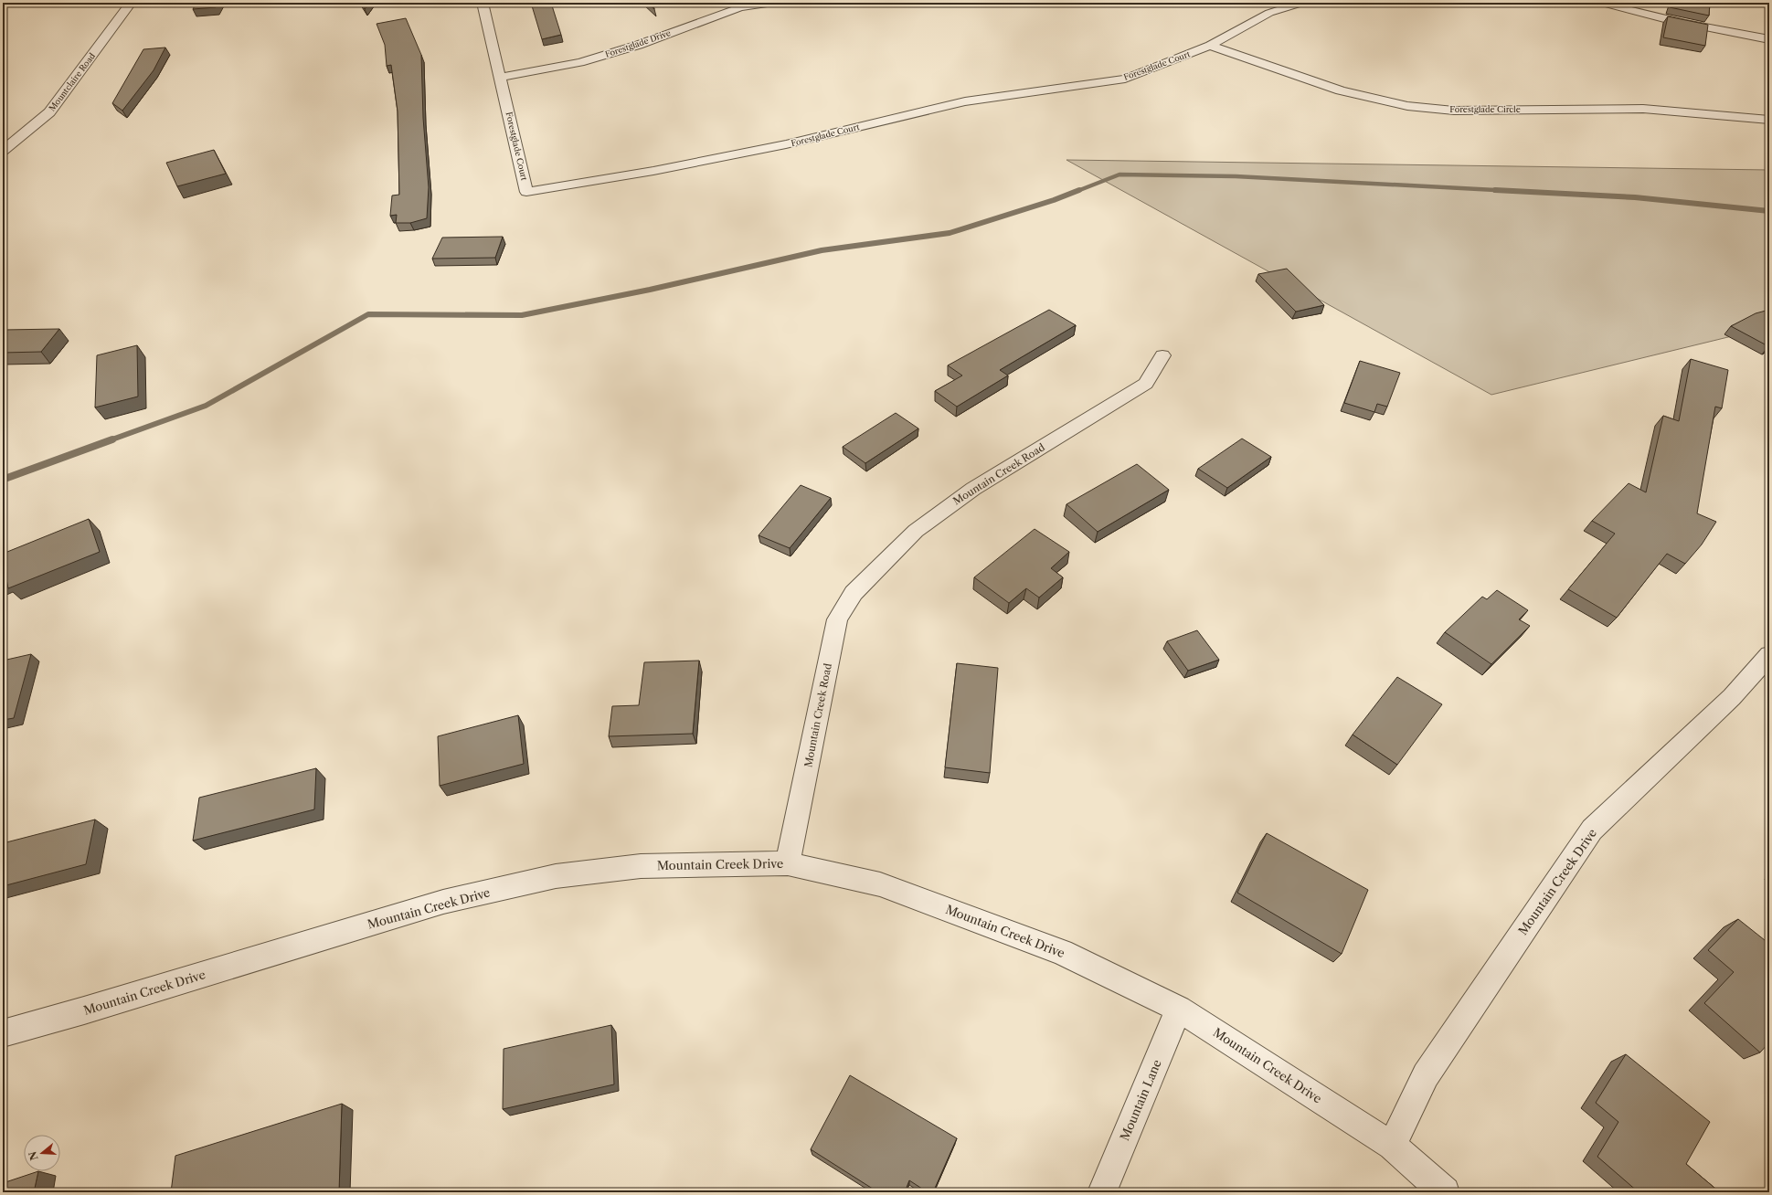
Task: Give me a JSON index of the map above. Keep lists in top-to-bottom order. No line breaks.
{"streets":{"street":["Forestglade Drive","Forestglade Court","Mountclaire Road","Forestglade Circle","Mountain Creek Road","Mountain Creek Drive","Mountain Lane"]},"crossings":[["Forestglade Drive","Forestglade Court"],["Forestglade Court","Forestglade Circle"],["Mountain Creek Road","Mountain Creek Drive"],["Mountain Creek Drive","Mountain Lane"]],"north":"left"}
